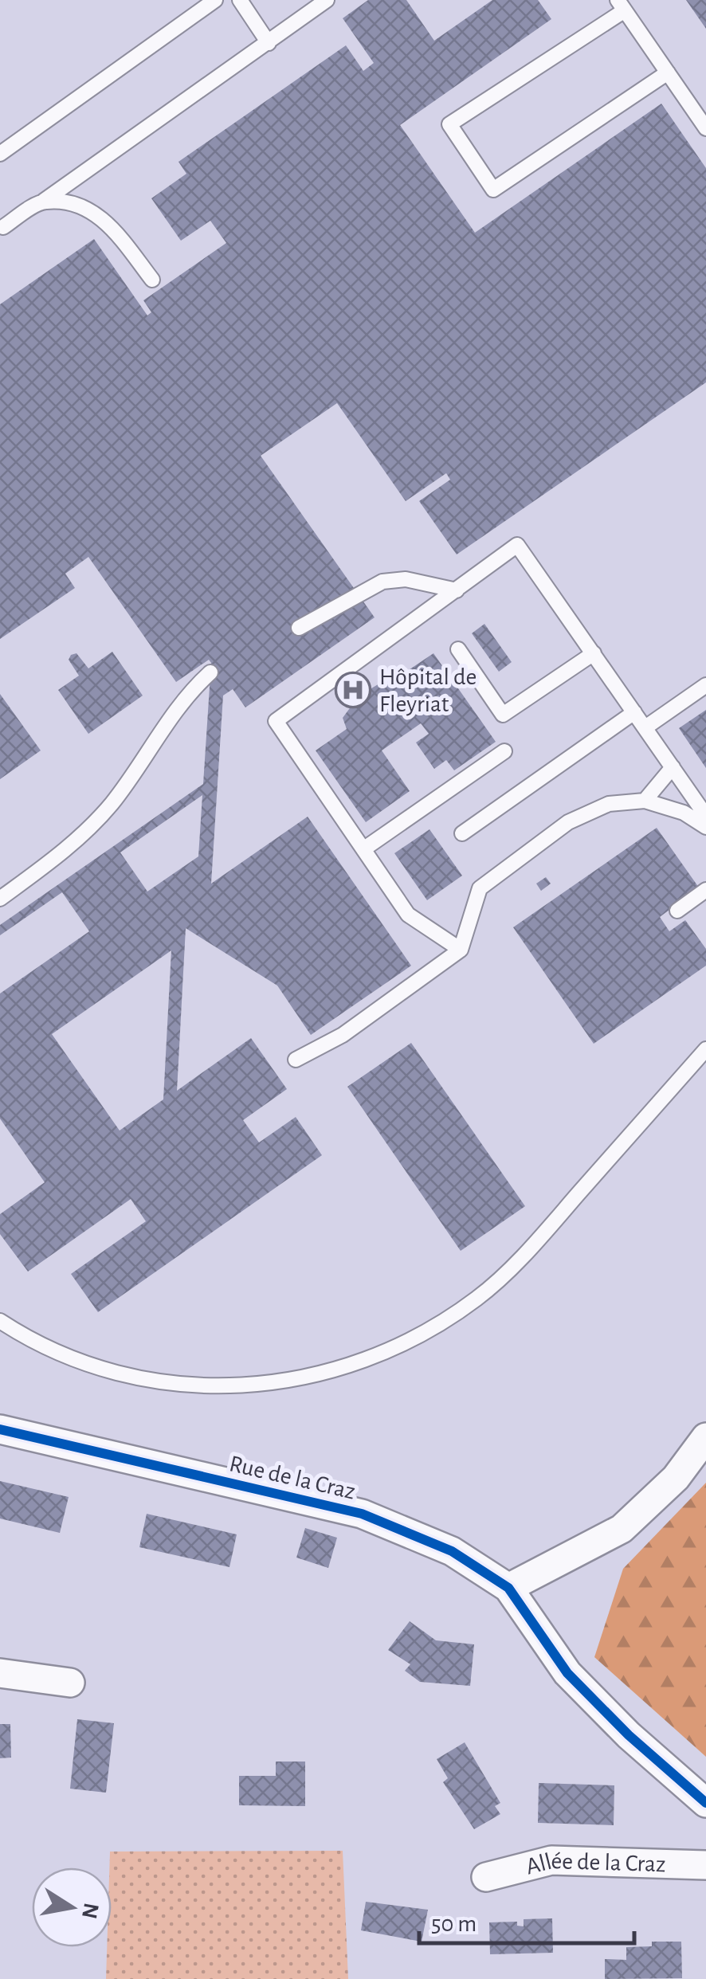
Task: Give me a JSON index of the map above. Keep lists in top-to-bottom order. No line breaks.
{"streets":{"street":["Rue de la Craz","Allée de la Craz"]},"places":{"hospital":["Hôpital de Fleyriat"]},"scale_bar":"50 m","north":"right"}
